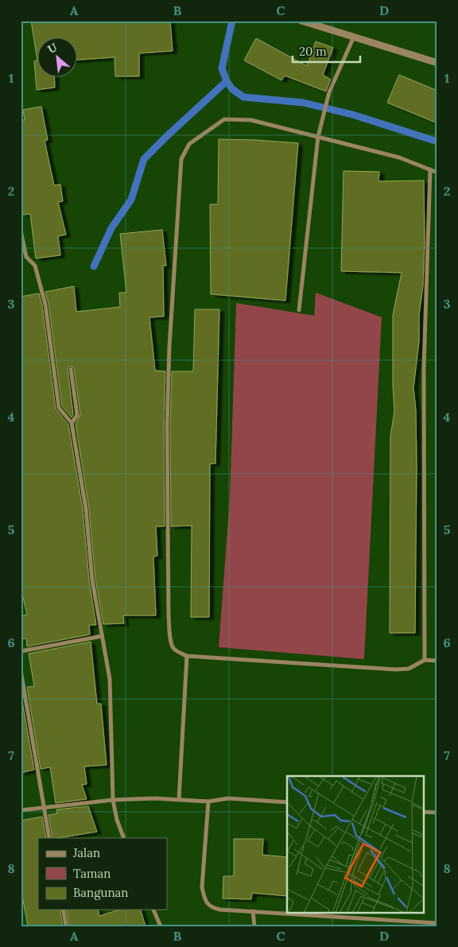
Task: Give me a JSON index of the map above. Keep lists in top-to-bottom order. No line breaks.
{"legend":["Jalan","Taman","Bangunan"],"scale_bar":"20 m","north":"top left","grid":{"columns":["A","B","C","D"],"rows":["1","2","3","4","5","6","7","8"]}}
